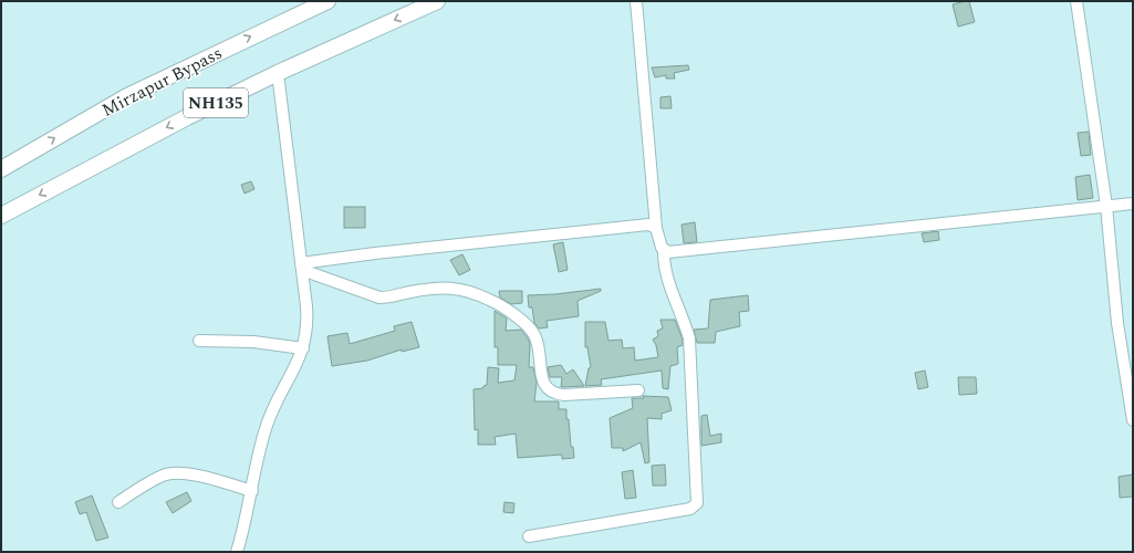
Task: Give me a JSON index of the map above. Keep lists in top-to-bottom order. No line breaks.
{"streets":{"highway":["Mirzapur Bypass","NH135"]}}
